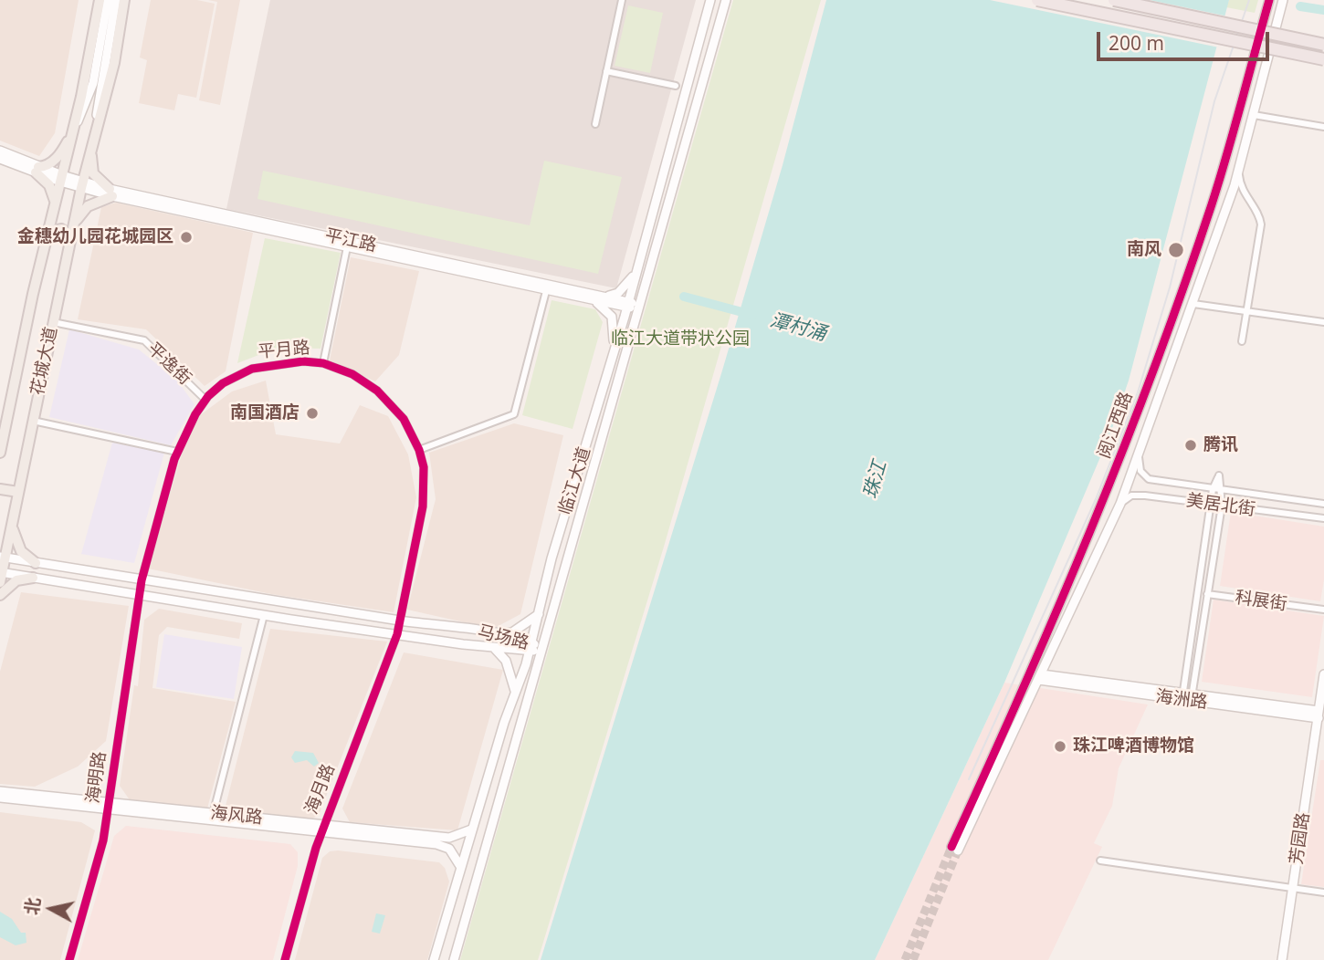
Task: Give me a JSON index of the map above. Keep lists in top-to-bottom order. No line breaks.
{"streets":{"main road":["平江路","花城大道","阅江西路","临江大道","马场路","海洲路","海风路","芳园路"],"street":["平月路","平逸街","美居北街","科展街","海明路","海月路"]},"crossings":[["平江路","平月路"],["平江路","花城大道"],["平江路","临江大道"],["平月路","平逸街"],["平月路","马场路"],["平月路","海明路"],["平月路","海月路"],["花城大道","平逸街"],["花城大道","马场路"],["阅江西路","美居北街"],["阅江西路","海洲路"],["临江大道","马场路"],["临江大道","海风路"],["马场路","海明路"],["马场路","海月路"],["海洲路","芳园路"],["海明路","海风路"],["海月路","海风路"]],"water":["潭村涌","珠江"],"parks":["临江大道带状公园"],"places":["金穗幼儿园花城园区","南风","南国酒店","腾讯","珠江啤酒博物馆"],"scale_bar":"200 m","north":"left"}
